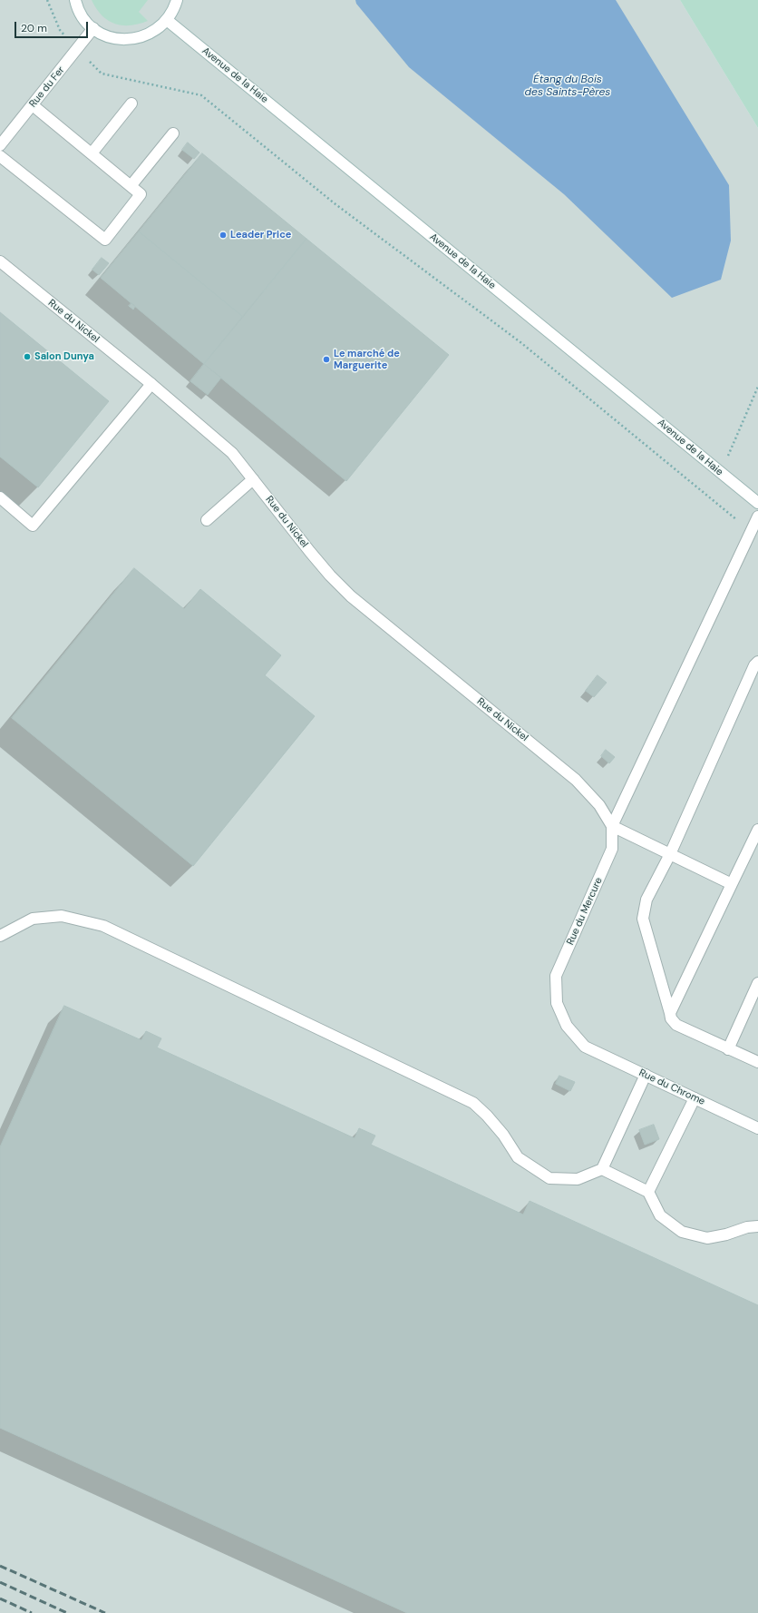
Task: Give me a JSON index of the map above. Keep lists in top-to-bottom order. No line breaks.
{"streets":{"street":["Avenue de la Haie","Rue du Fer","Rue du Nickel","Rue du Mercure","Rue du Chrome"]},"crossings":[["Rue du Nickel","Rue du Mercure"],["Rue du Mercure","Rue du Chrome"]],"water":["Étang du Bois des Saints-Pères"],"places":["Leader Price","Salon Dunya","Le marché de Marguerite"],"scale_bar":"20 m"}
